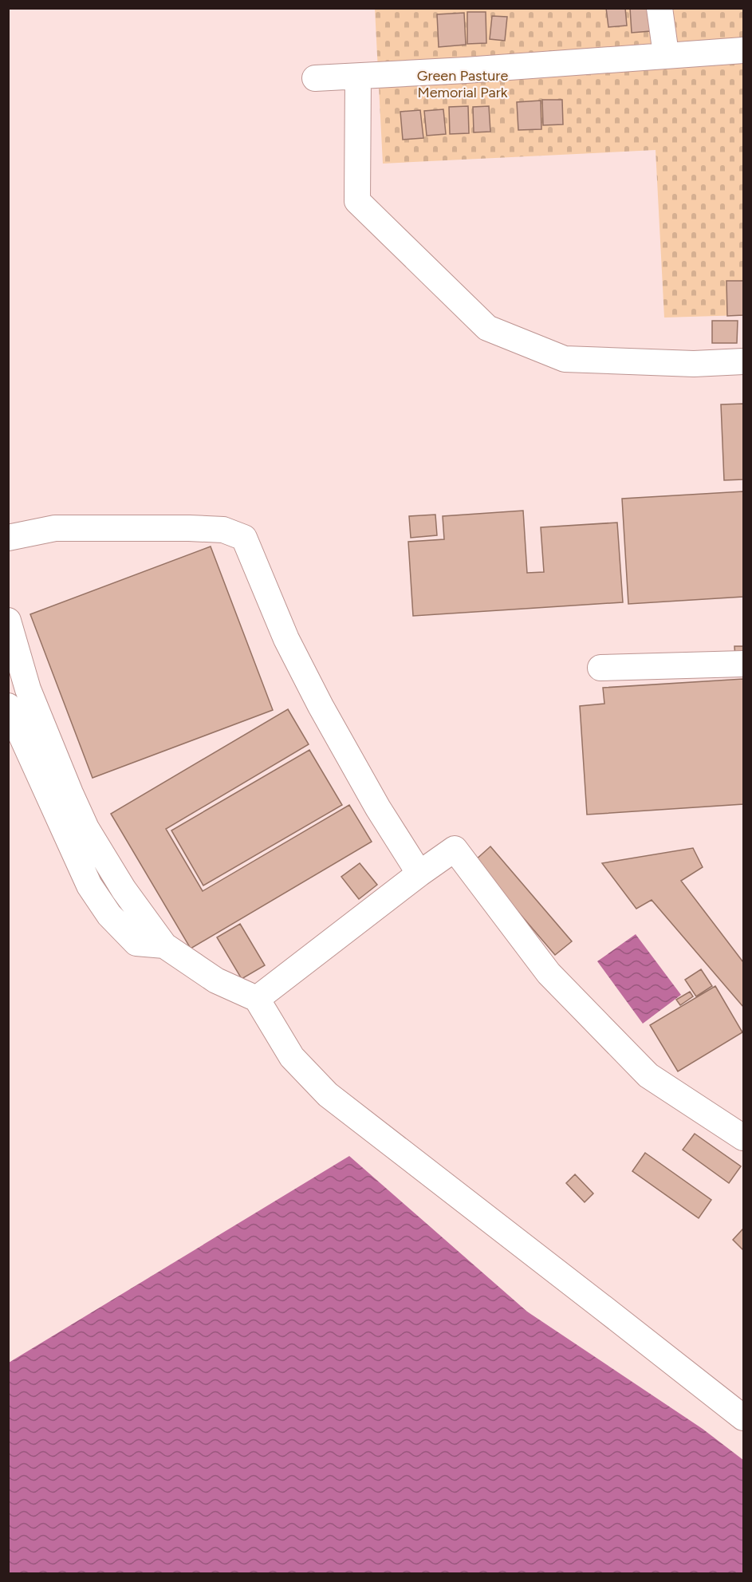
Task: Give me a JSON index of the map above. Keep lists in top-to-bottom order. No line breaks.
{"parks":["Green Pasture Memorial Park"]}
